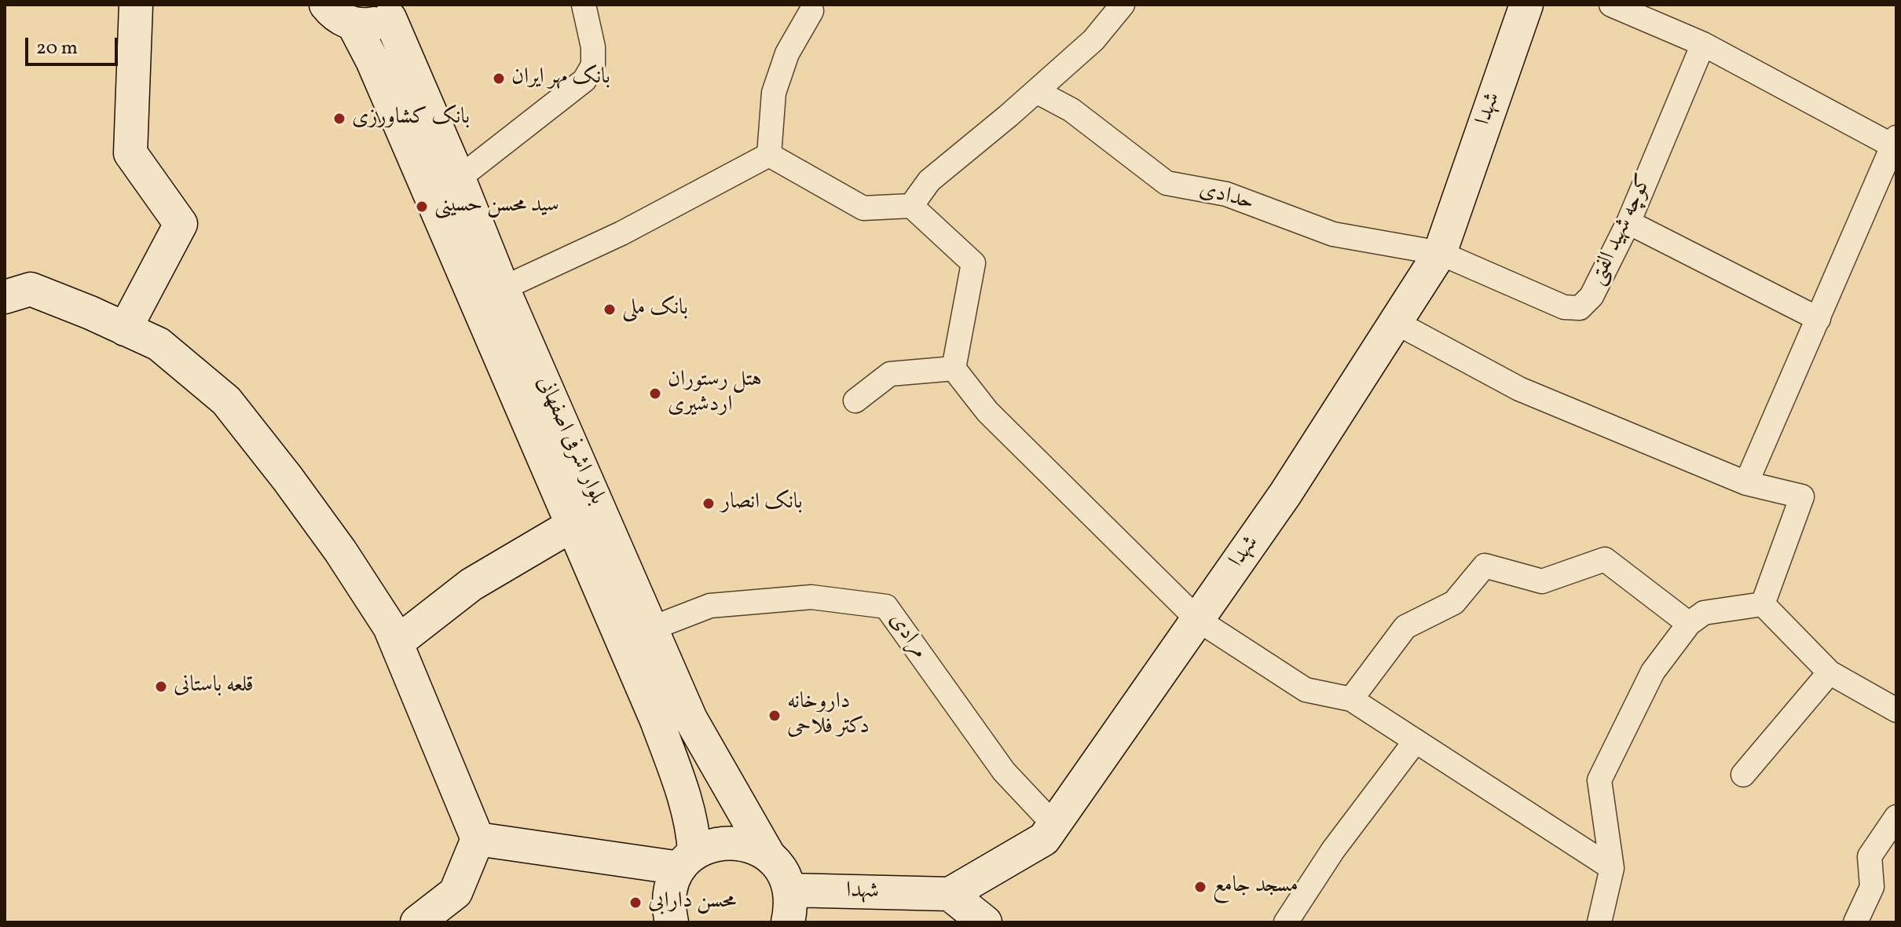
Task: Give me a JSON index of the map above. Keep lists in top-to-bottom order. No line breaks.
{"streets":{"street":["شهدا","حدادی","کوچه شهید الفتی","بلوار اشرفی اصفهانی","مرادی"]},"crossings":[["شهدا","حدادی"],["شهدا","کوچه شهید الفتی"],["شهدا","بلوار اشرفی اصفهانی"],["شهدا","مرادی"],["حدادی","کوچه شهید الفتی"],["بلوار اشرفی اصفهانی","مرادی"]],"places":["بانک مهر ایران","بانک کشاورزی","سید محسن حسینی","بانک ملی","هتل رستوران اردشیری","بانک انصار","قلعه باستانی","داروخانه دکتر فلاحی","مسجد جامع","محسن دارابی"],"scale_bar":"20 m"}
